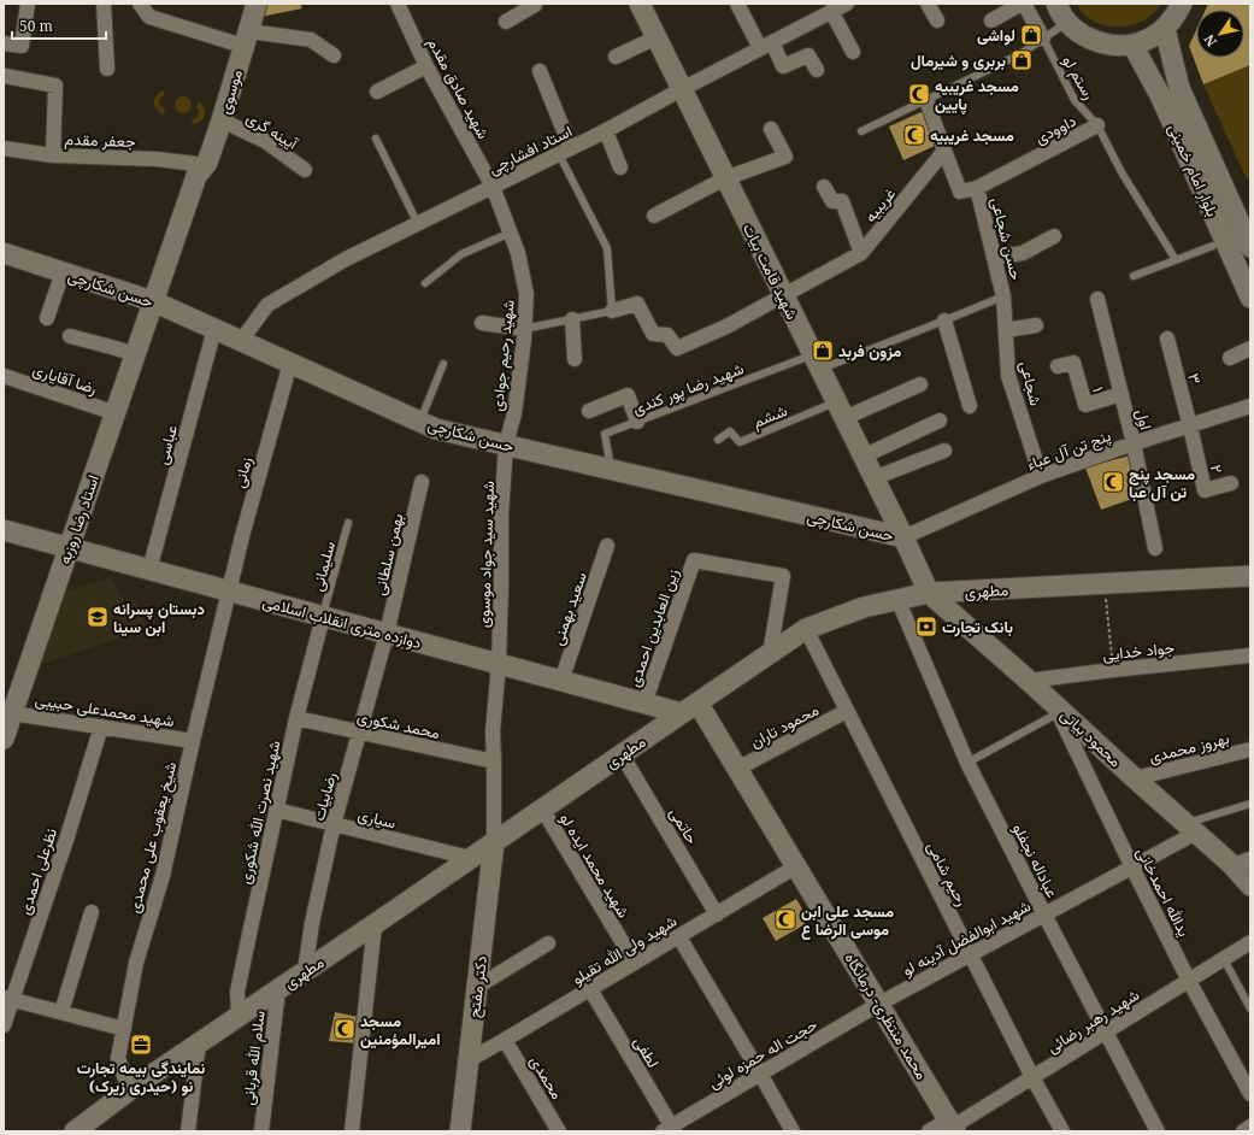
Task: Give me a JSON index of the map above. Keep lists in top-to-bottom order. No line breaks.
{"streets":{"main road":["موسوی","بلوار امام خمینی","شهید قامت بیات","حسن شکارچی","استاد رضا روزبه","مطهری","دوازده متری انقلاب اسلامی","محمود بیاتی","دکتر مفتح","محمد منتظری- درمانگاه"],"street":["شهید صادق مقدم","داوودی","آیینه گری","جعفر مقدم","استاد افشارچی","غریبیه","حسن شجاعی","شهید رحیم جوادی","رضا آقایاری","۳","شجاعی","۱","اول","عباسی","پنج تن آل عباء","۲","زمانی","بهمن سلطانی","شهید سید جواد موسوی","سعید بهمنی","زین العابدین احمدی","جواد خدایی","شهید محمدعلی حبیبی","محمد شکوری","محمود تاران","بهروز محمدی","رضابیات","شهید نصرت الله شکوری","سیاری","حاتمی","شیخ یعقوب علی محمدی","عباداله نجفلو","شهید محمد ایده لو","نظرعلی احمدی","رحیم شامی","یدالله احمدخانی","شهید ابوالفضل آدینه لو","شهید ولی الله تقیلو","شهید رهبر رضائی","لطفی","حجت اله حمزه لوئی","سلام الله قربانی","محمدی"],"lane":["رستم لو","شهید رضا پور کندی","ششم","سلیمانی"]},"crossings":[["رستم لو","داوودی"],["شهید صادق مقدم","استاد افشارچی"],["شهید صادق مقدم","شهید رحیم جوادی"],["موسوی","آیینه گری"],["موسوی","جعفر مقدم"],["موسوی","حسن شکارچی"],["موسوی","استاد رضا روزبه"],["داوودی","حسن شجاعی"],["استاد افشارچی","شهید قامت بیات"],["استاد افشارچی","حسن شکارچی"],["استاد افشارچی","شهید رحیم جوادی"],["غریبیه","شهید قامت بیات"],["حسن شجاعی","شجاعی"],["حسن شجاعی","شهید رضا پور کندی"],["شهید قامت بیات","حسن شکارچی"],["شهید قامت بیات","شهید رضا پور کندی"],["شهید قامت بیات","ششم"],["شهید قامت بیات","پنج تن آل عباء"],["شهید قامت بیات","مطهری"],["شهید قامت بیات","محمود بیاتی"],["حسن شکارچی","شهید رحیم جوادی"],["حسن شکارچی","شهید رضا پور کندی"],["حسن شکارچی","عباسی"],["حسن شکارچی","پنج تن آل عباء"],["حسن شکارچی","زمانی"],["حسن شکارچی","استاد رضا روزبه"],["حسن شکارچی","شهید سید جواد موسوی"],["شهید رحیم جوادی","شهید سید جواد موسوی"],["رضا آقایاری","استاد رضا روزبه"],["۳","پنج تن آل عباء"],["۳","۲"],["شجاعی","شهید رضا پور کندی"],["شجاعی","پنج تن آل عباء"],["۱","اول"],["اول","پنج تن آل عباء"],["عباسی","دوازده متری انقلاب اسلامی"],["پنج تن آل عباء","۲"],["زمانی","دوازده متری انقلاب اسلامی"],["زمانی","شیخ یعقوب علی محمدی"],["استاد رضا روزبه","دوازده متری انقلاب اسلامی"],["استاد رضا روزبه","شهید محمدعلی حبیبی"],["بهمن سلطانی","دوازده متری انقلاب اسلامی"],["بهمن سلطانی","رضابیات"],["شهید سید جواد موسوی","مطهری"],["شهید سید جواد موسوی","دوازده متری انقلاب اسلامی"],["شهید سید جواد موسوی","محمد شکوری"],["شهید سید جواد موسوی","دکتر مفتح"],["سلیمانی","دوازده متری انقلاب اسلامی"],["سلیمانی","شهید نصرت الله شکوری"],["مطهری","دوازده متری انقلاب اسلامی"],["مطهری","زین العابدین احمدی"],["مطهری","محمود بیاتی"],["مطهری","رضابیات"],["مطهری","شهید نصرت الله شکوری"],["مطهری","سیاری"],["مطهری","حاتمی"],["مطهری","شیخ یعقوب علی محمدی"],["مطهری","عباداله نجفلو"],["مطهری","شهید محمد ایده لو"],["مطهری","رحیم شامی"],["مطهری","دکتر مفتح"],["مطهری","محمد منتظری- درمانگاه"],["مطهری","سلام الله قربانی"],["سعید بهمنی","دوازده متری انقلاب اسلامی"],["دوازده متری انقلاب اسلامی","زین العابدین احمدی"],["دوازده متری انقلاب اسلامی","رضابیات"],["دوازده متری انقلاب اسلامی","شهید نصرت الله شکوری"],["دوازده متری انقلاب اسلامی","شیخ یعقوب علی محمدی"],["دوازده متری انقلاب اسلامی","محمد منتظری- درمانگاه"],["جواد خدایی","محمود بیاتی"],["شهید محمدعلی حبیبی","شیخ یعقوب علی محمدی"],["شهید محمدعلی حبیبی","نظرعلی احمدی"],["محمد شکوری","رضابیات"],["محمد شکوری","شهید نصرت الله شکوری"],["محمود تاران","رحیم شامی"],["محمود تاران","محمد منتظری- درمانگاه"],["محمود بیاتی","بهروز محمدی"],["محمود بیاتی","یدالله احمدخانی"],["محمود بیاتی","شهید ابوالفضل آدینه لو"],["رضابیات","سیاری"],["شهید نصرت الله شکوری","سیاری"],["حاتمی","شهید ولی الله تقیلو"],["عباداله نجفلو","شهید ابوالفضل آدینه لو"],["عباداله نجفلو","شهید رهبر رضائی"],["شهید محمد ایده لو","شهید ولی الله تقیلو"],["رحیم شامی","شهید ابوالفضل آدینه لو"],["رحیم شامی","شهید رهبر رضائی"],["یدالله احمدخانی","شهید ابوالفضل آدینه لو"],["یدالله احمدخانی","شهید رهبر رضائی"],["شهید ابوالفضل آدینه لو","محمد منتظری- درمانگاه"],["شهید ابوالفضل آدینه لو","حجت اله حمزه لوئی"],["شهید ولی الله تقیلو","دکتر مفتح"],["شهید ولی الله تقیلو","محمد منتظری- درمانگاه"],["شهید ولی الله تقیلو","لطفی"],["شهید ولی الله تقیلو","محمدی"],["محمد منتظری- درمانگاه","شهید رهبر رضائی"],["محمد منتظری- درمانگاه","حجت اله حمزه لوئی"],["لطفی","حجت اله حمزه لوئی"]],"places":{"shop":["لواشی","بربری و شیرمال","مزون فربد"],"mosque":["مسجد غریبیه پایین","مسجد غریبیه","مسجد پنج تن آل عبا","مسجد علی ابن موسی الرضا ع","مسجد امیرالمؤمنین"],"school or university":["دبستان پسرانه ابن سینا"],"bank":["بانک تجارت"],"office":["نمایندگی بیمه تجارت نو (حیدری زیرک)"]},"scale_bar":"50 m","north":"bottom left"}
